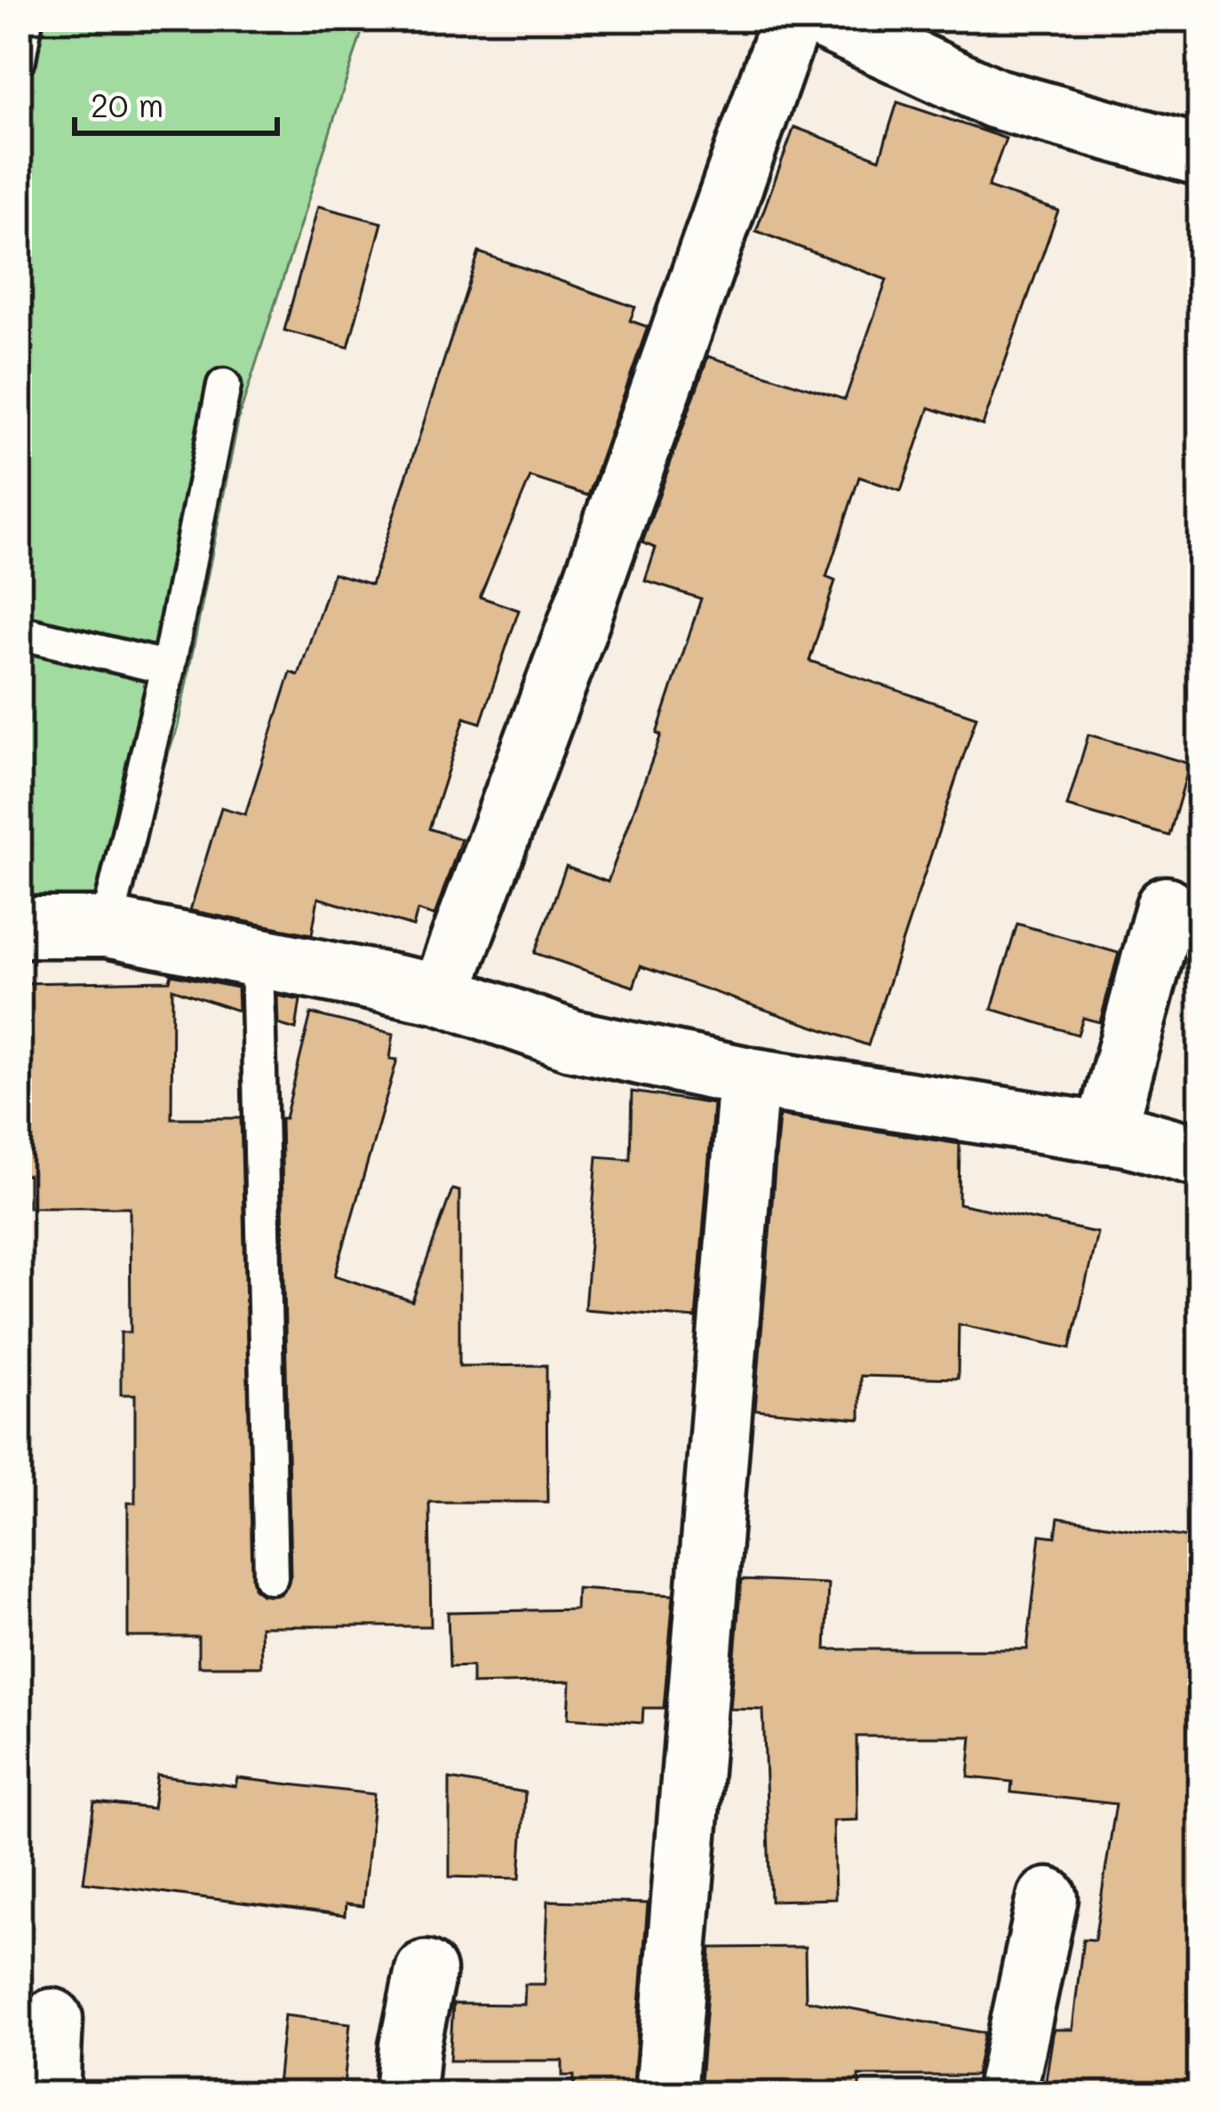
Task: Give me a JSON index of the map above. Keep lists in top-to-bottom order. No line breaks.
{"scale_bar":"20 m"}
